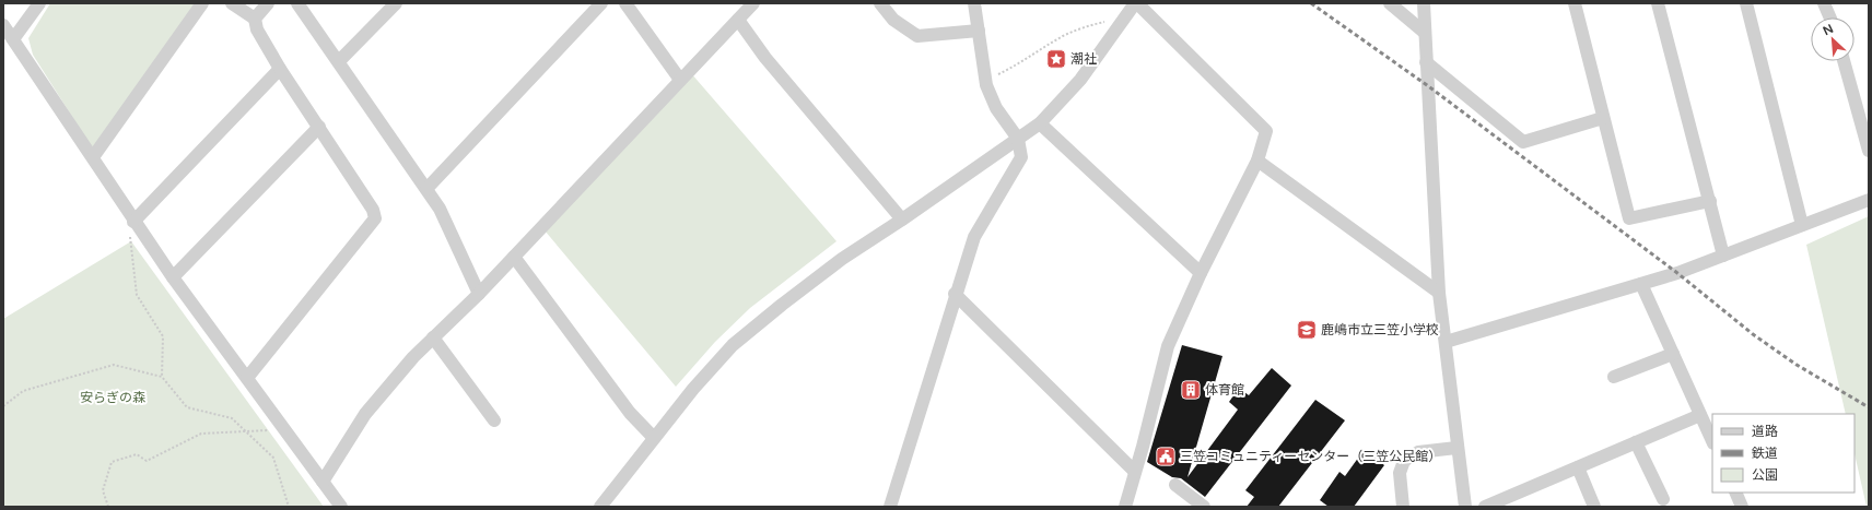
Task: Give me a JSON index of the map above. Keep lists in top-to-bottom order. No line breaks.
{"parks":["安らぎの森"],"places":{"place":["潮社"],"school or university":["鹿嶋市立三笠小学校"],"building":["体育館"],"public building":["三笠コミュニティーセンター（三笠公民館）"]},"legend":["道路","鉄道","公園"],"north":"top left"}
